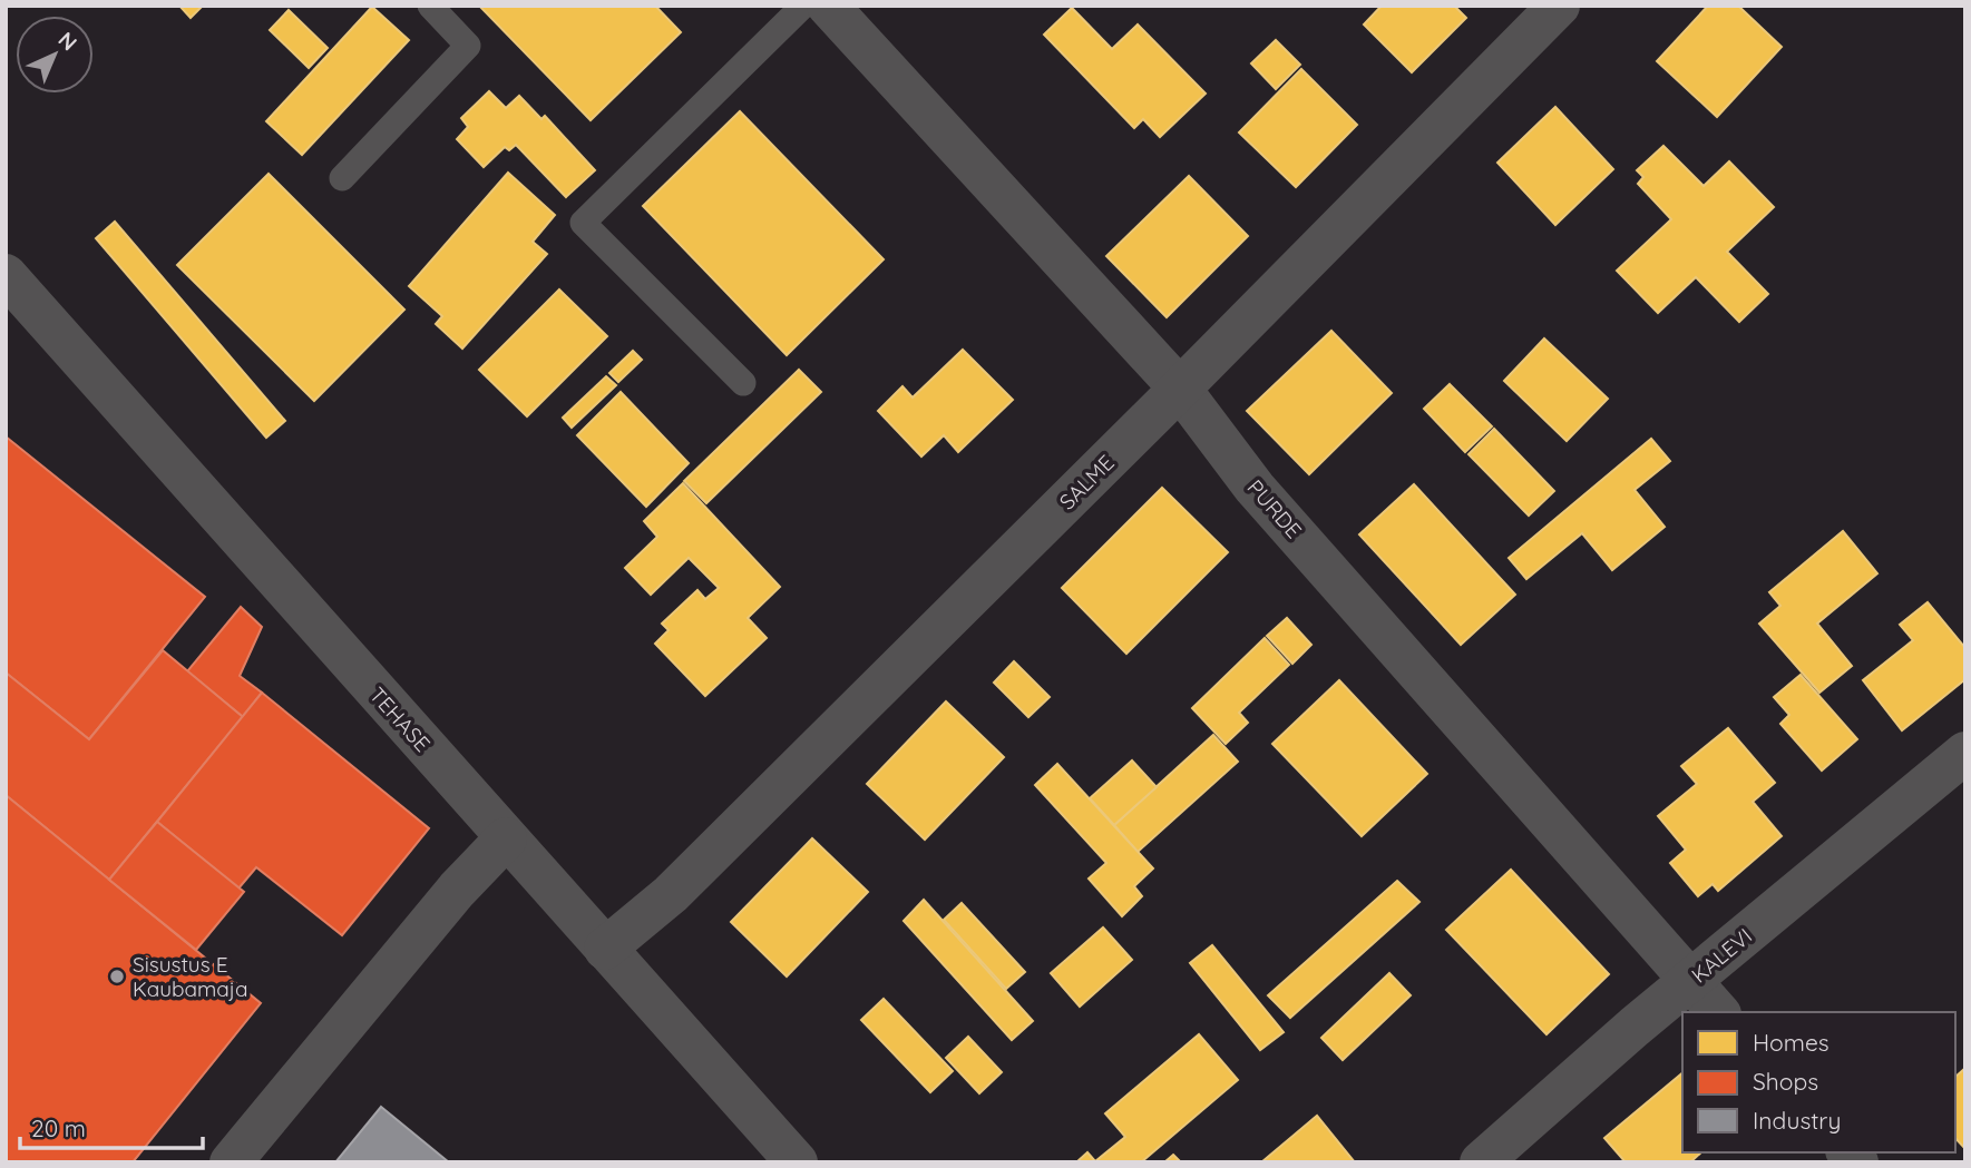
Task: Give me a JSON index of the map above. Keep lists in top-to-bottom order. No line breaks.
{"streets":{"street":["SALME","PURDE","TEHASE","KALEVI"]},"crossings":[["SALME","PURDE"],["SALME","TEHASE"],["PURDE","KALEVI"]],"places":["Sisustus E Kaubamaja"],"legend":["Homes","Shops","Industry"],"scale_bar":"20 m","north":"top right"}
